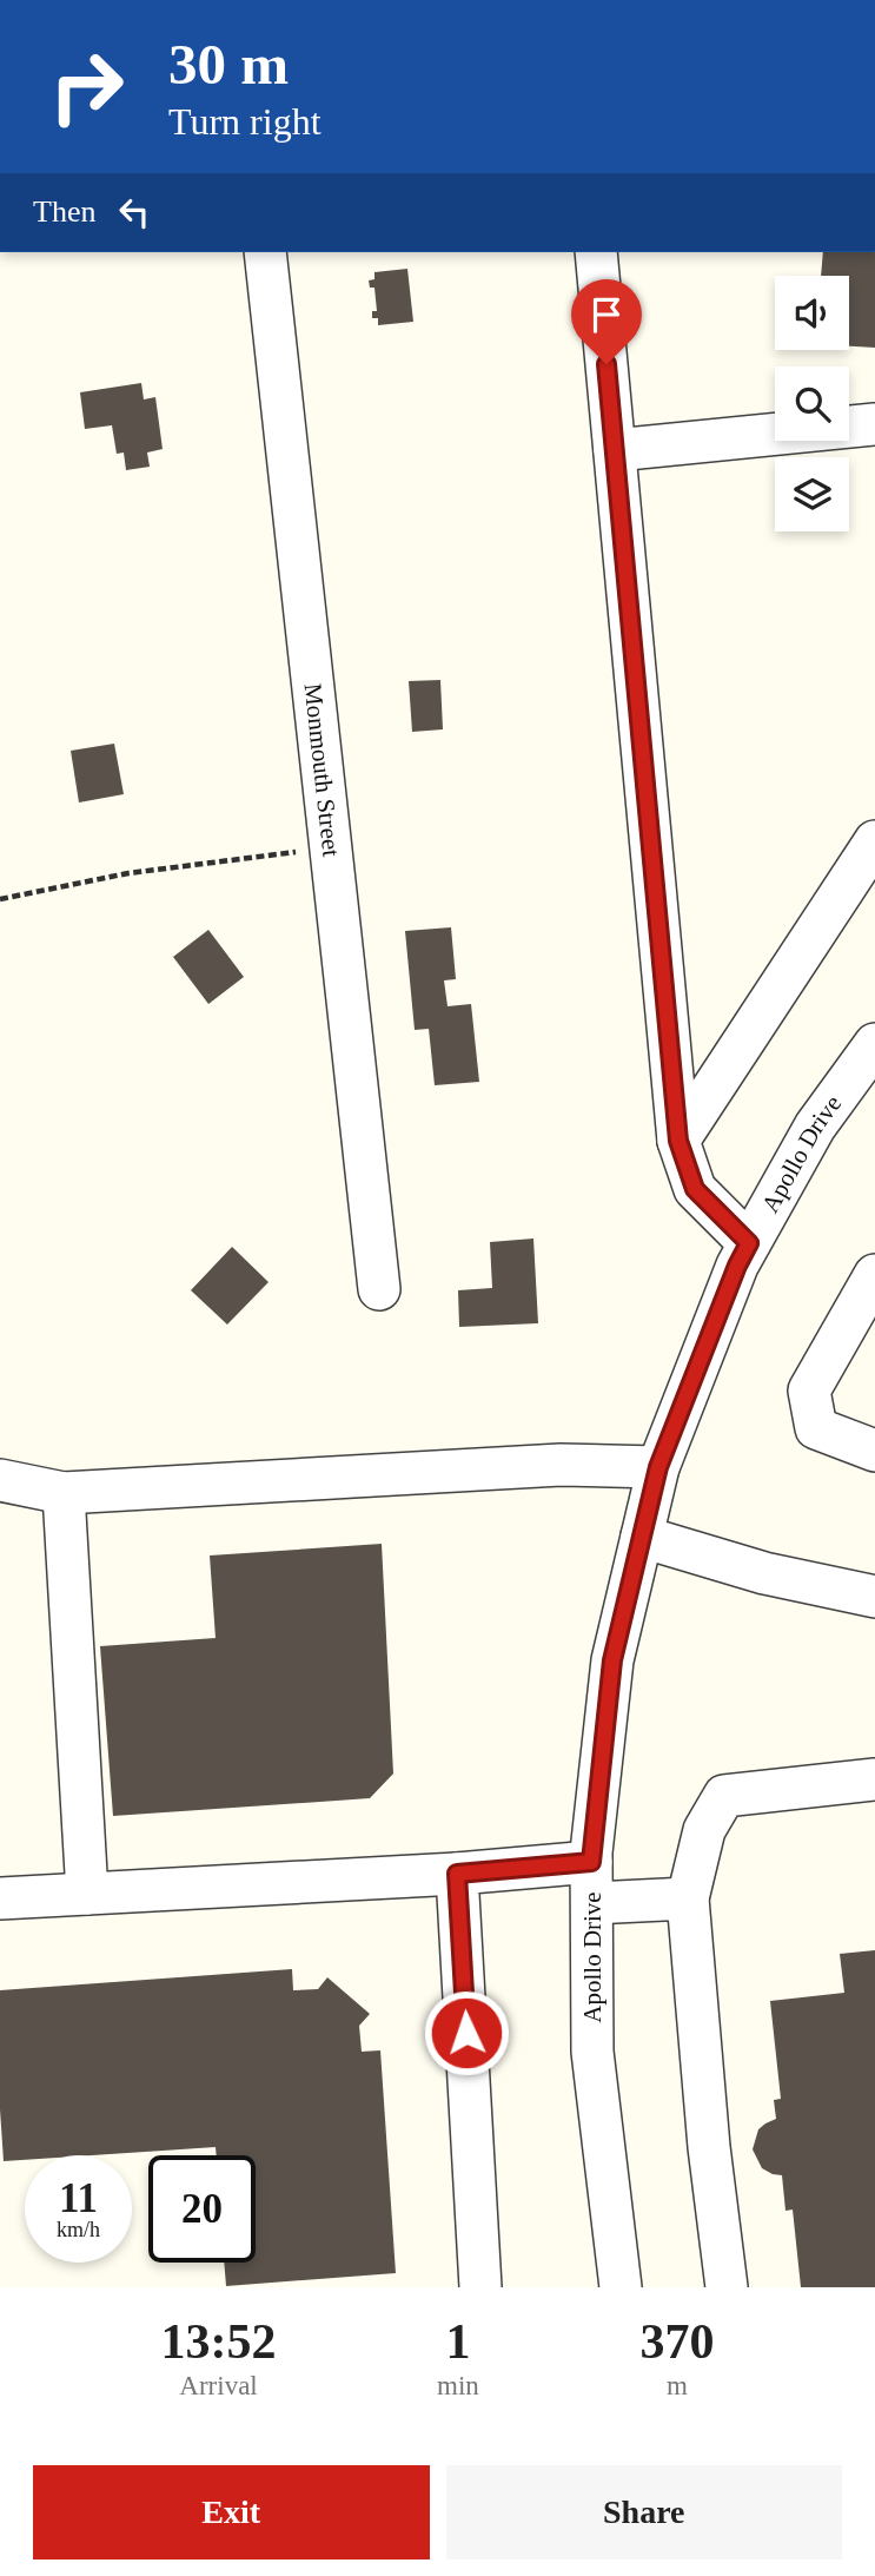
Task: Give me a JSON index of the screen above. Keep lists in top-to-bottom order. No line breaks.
{"streets":{"street":["Monmouth Street","Apollo Drive"]},"page":{"turn":["30 m","Turn right"],"then":"Then","speed":"11 km/h","limit":"20","eta":["13:52","Arrival","1","min","370","m"],"buttons":["Exit","Share"]}}
